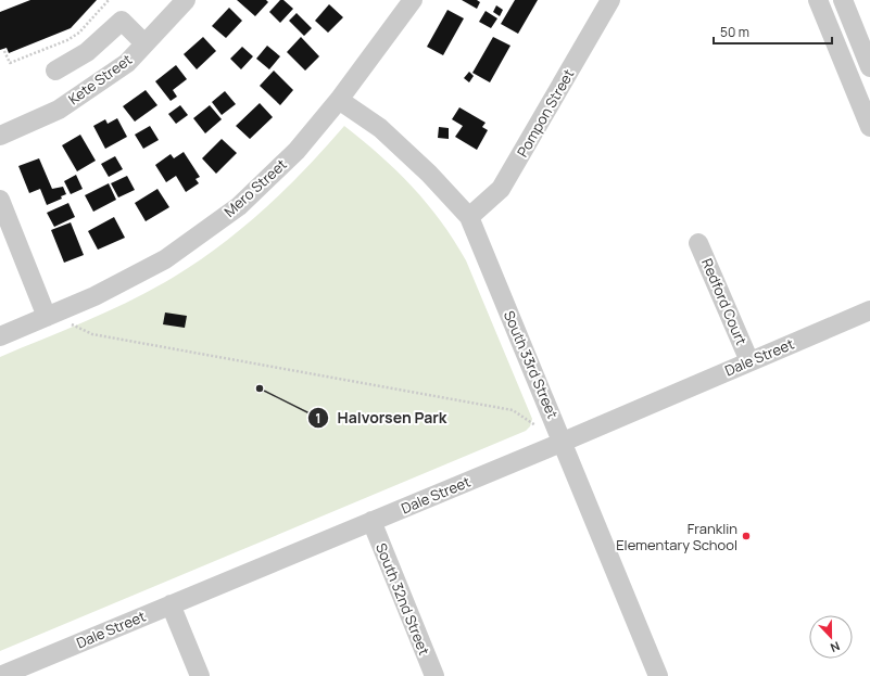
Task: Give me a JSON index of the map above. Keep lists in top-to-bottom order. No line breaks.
{"streets":{"street":["Kete Street","Pompon Street","Mero Street","Redford Court","Dale Street","South 33rd Street","South 32nd Street"]},"crossings":[["Pompon Street","South 33rd Street"],["Mero Street","South 33rd Street"],["Redford Court","Dale Street"],["Dale Street","South 33rd Street"],["Dale Street","South 32nd Street"]],"places":["Halvorsen Park","Franklin Elementary School"],"scale_bar":"50 m","north":"bottom"}
